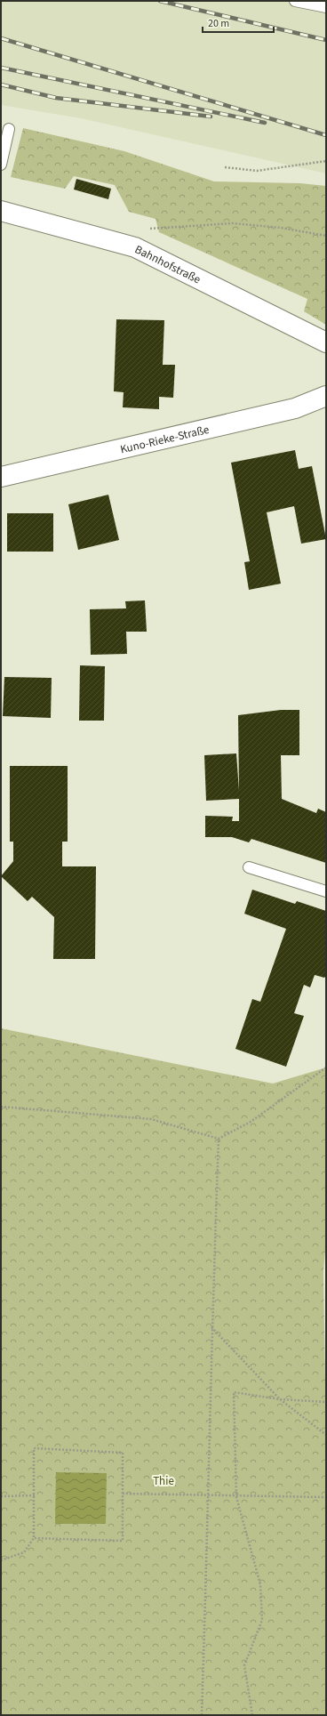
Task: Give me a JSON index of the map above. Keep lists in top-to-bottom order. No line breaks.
{"streets":{"street":["Bahnhofstraße","Kuno-Rieke-Straße"]},"parks":["Thie"],"scale_bar":"20 m"}
